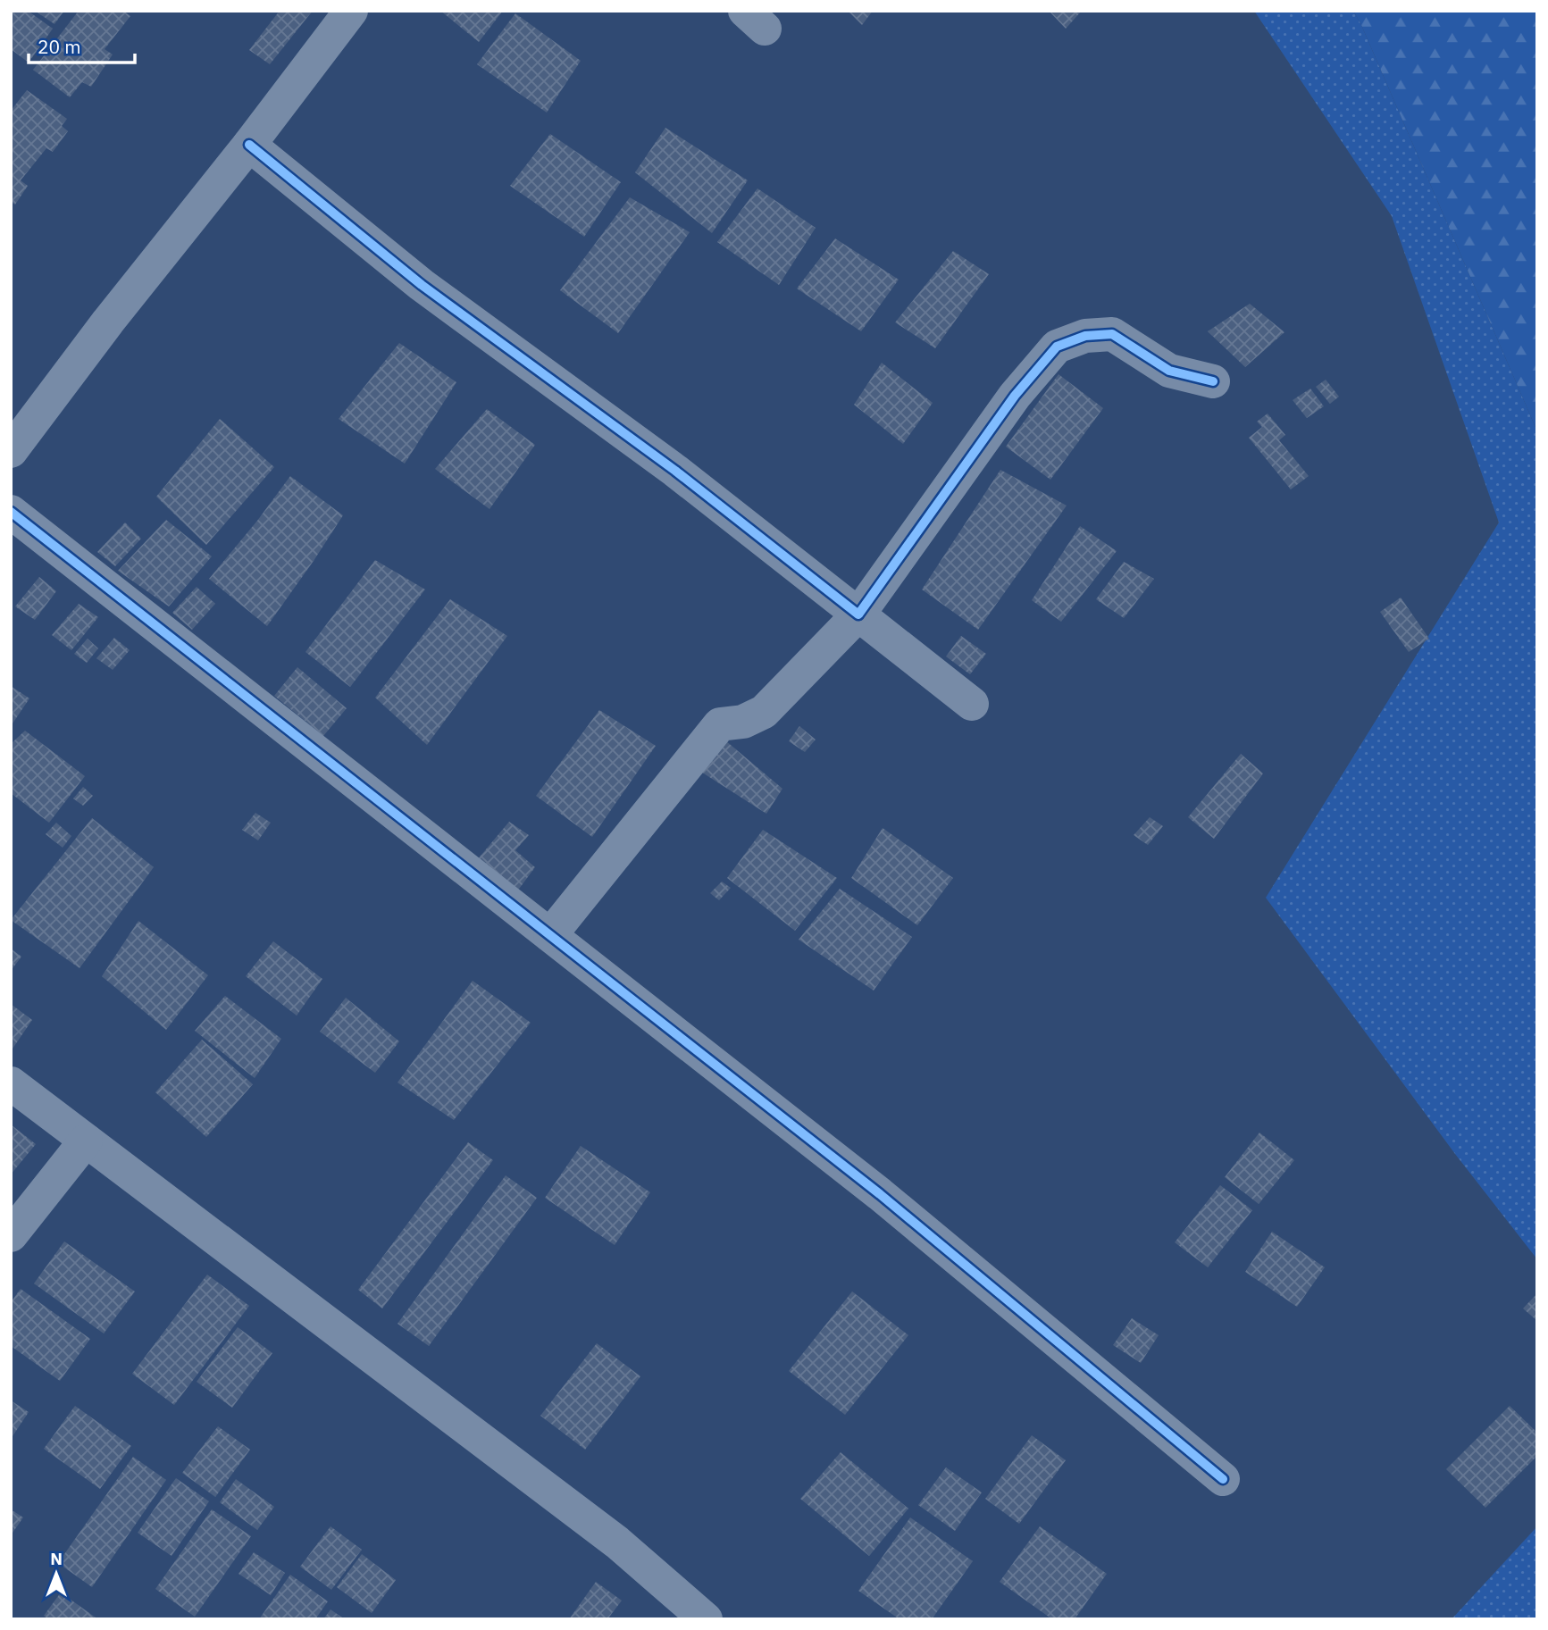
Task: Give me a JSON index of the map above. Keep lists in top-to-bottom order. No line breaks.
{"scale_bar":"20 m","north":"top"}
